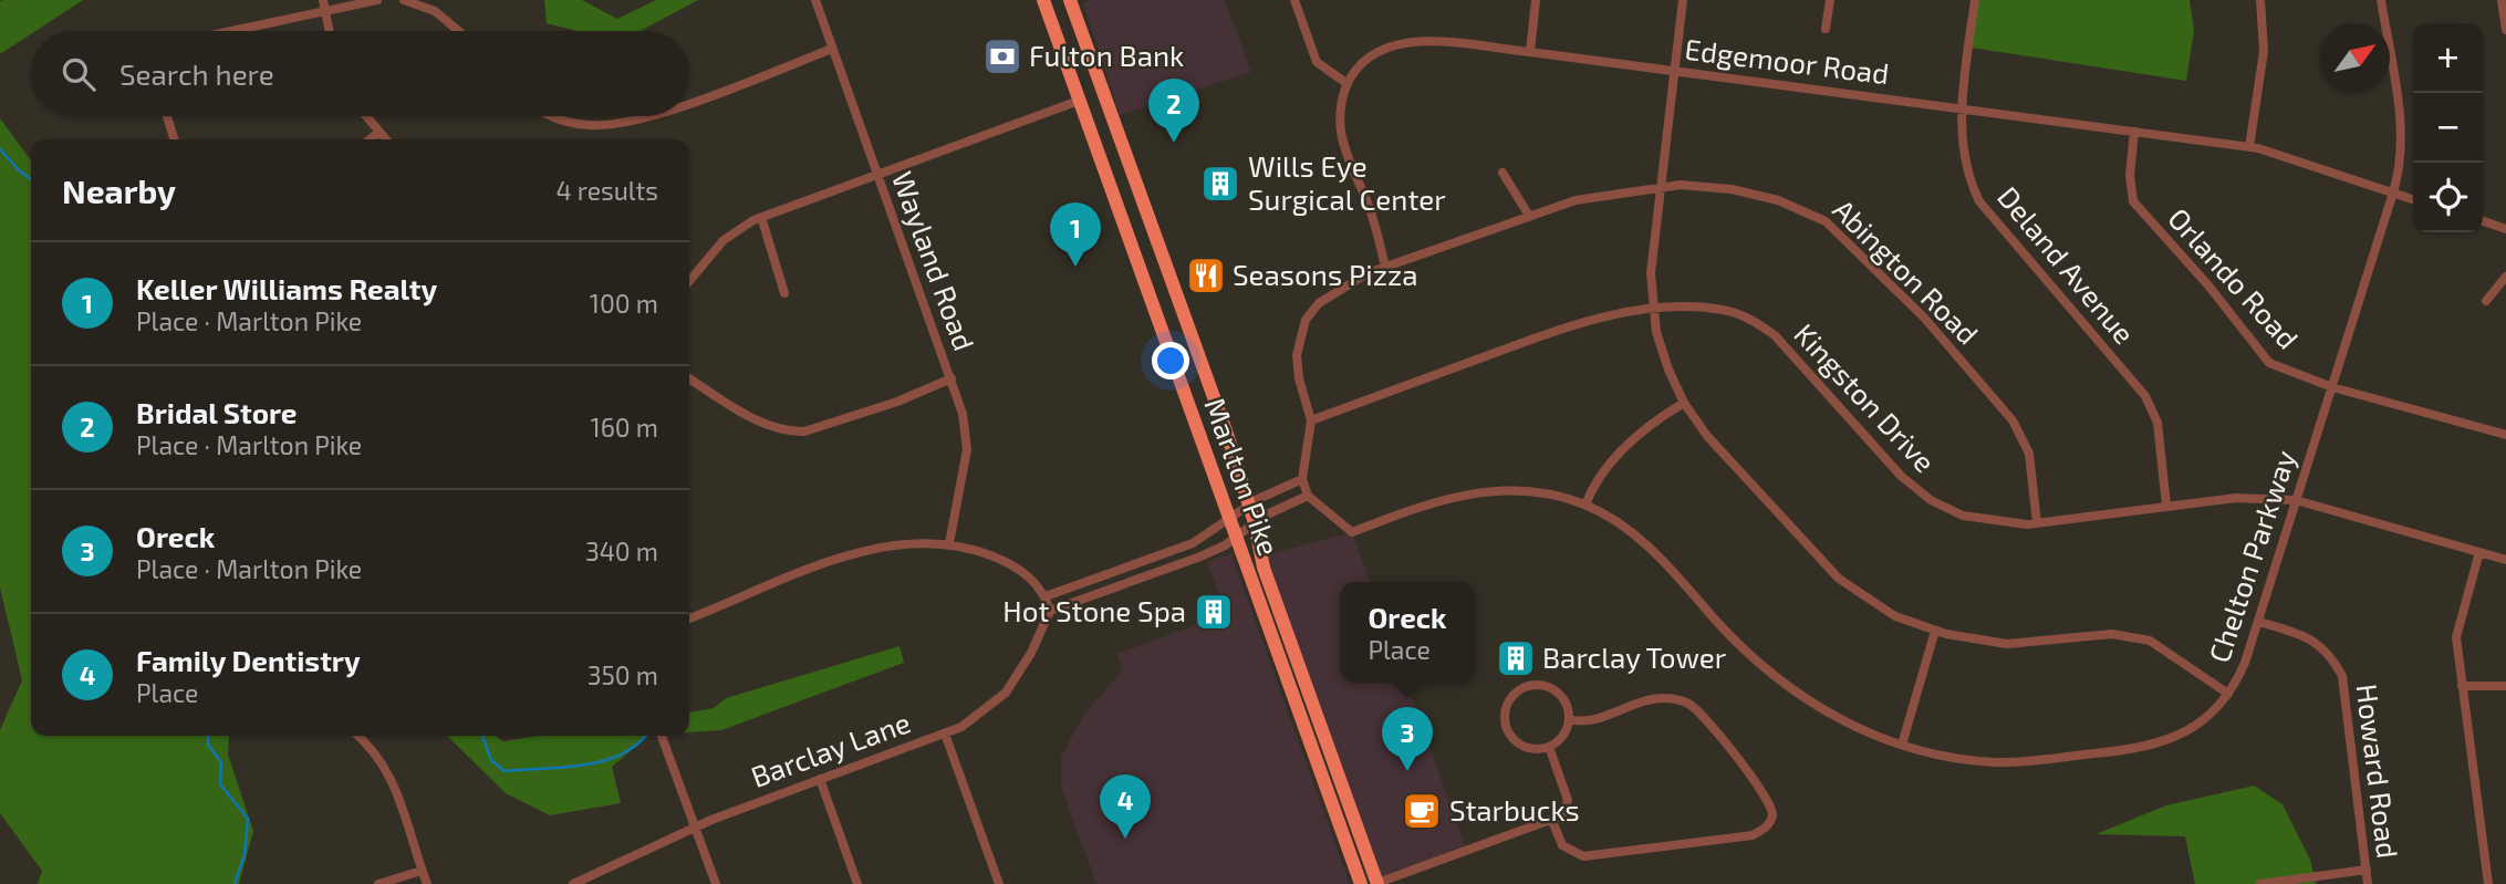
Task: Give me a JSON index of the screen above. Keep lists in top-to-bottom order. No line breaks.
{"streets":{"highway":["Marlton Pike"],"street":["Edgemoor Road","Wayland Road","Deland Avenue","Abington Road","Orlando Road","Kingston Drive","Chelton Parkway","Barclay Lane","Howard Road"]},"crossings":[["Edgemoor Road","Deland Avenue"],["Edgemoor Road","Orlando Road"],["Edgemoor Road","Chelton Parkway"],["Deland Avenue","Kingston Drive"],["Abington Road","Kingston Drive"],["Orlando Road","Chelton Parkway"],["Kingston Drive","Chelton Parkway"],["Chelton Parkway","Howard Road"]],"places":{"bank":["Fulton Bank"],"building":["Wills Eye Surgical Center","Hot Stone Spa","Barclay Tower"],"restaurant":["Seasons Pizza"],"cafe":["Starbucks"]},"north":"top right","page":{"map_buttons":["+","−"],"search":"Search here","pins":["2","1","3","4"],"heading":["Nearby","4 results"],"list":[{"mark":"1","name":"Keller Williams Realty","note":"Place · Marlton Pike","value":"100 m"},{"mark":"2","name":"Bridal Store","note":"Place · Marlton Pike","value":"160 m"},{"mark":"3","name":"Oreck","note":"Place · Marlton Pike","value":"340 m"},{"mark":"4","name":"Family Dentistry","note":"Place","value":"350 m"}],"popup":["Oreck","Place"]}}
